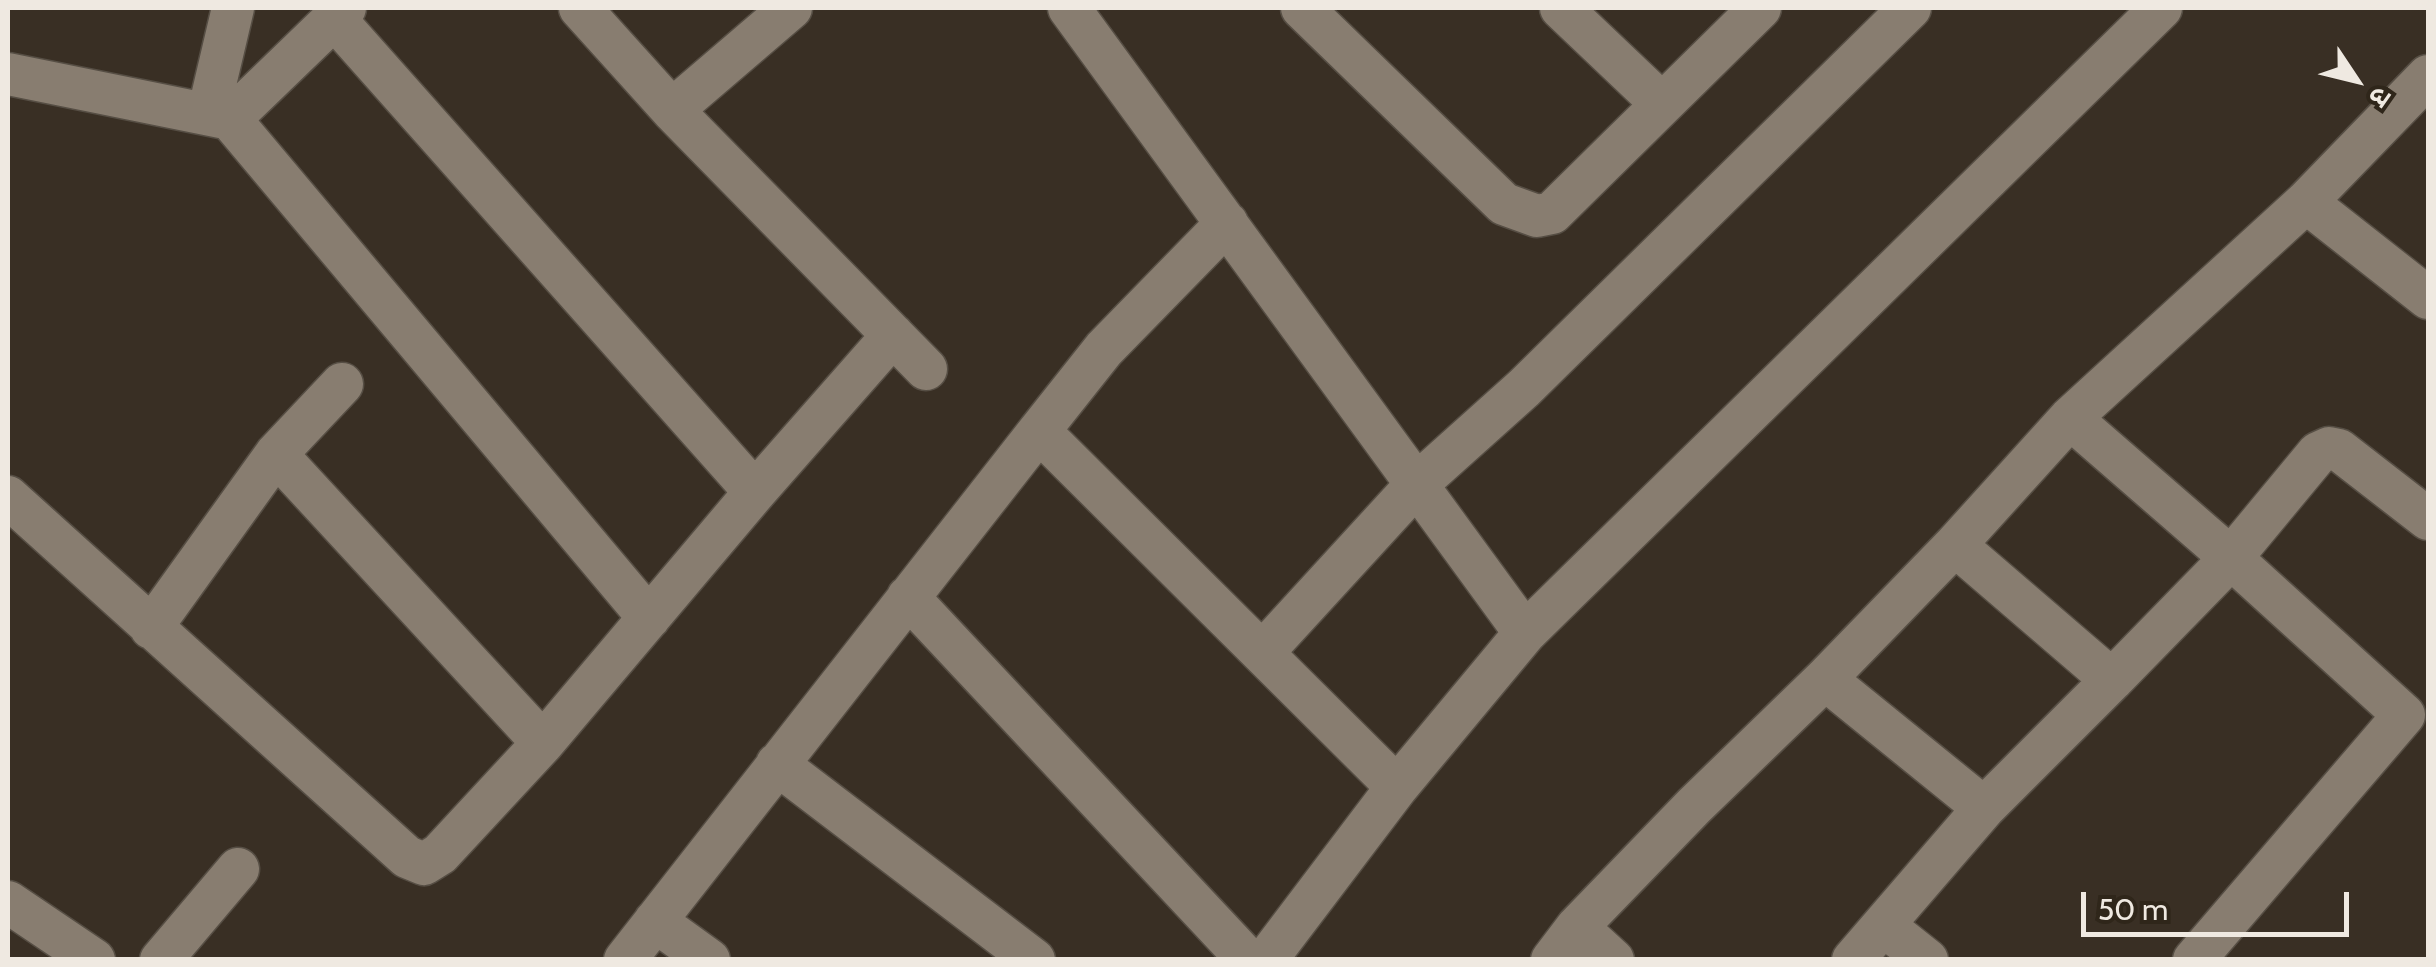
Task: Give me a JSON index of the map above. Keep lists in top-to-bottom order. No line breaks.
{"scale_bar":"50 m","north":"bottom right"}
